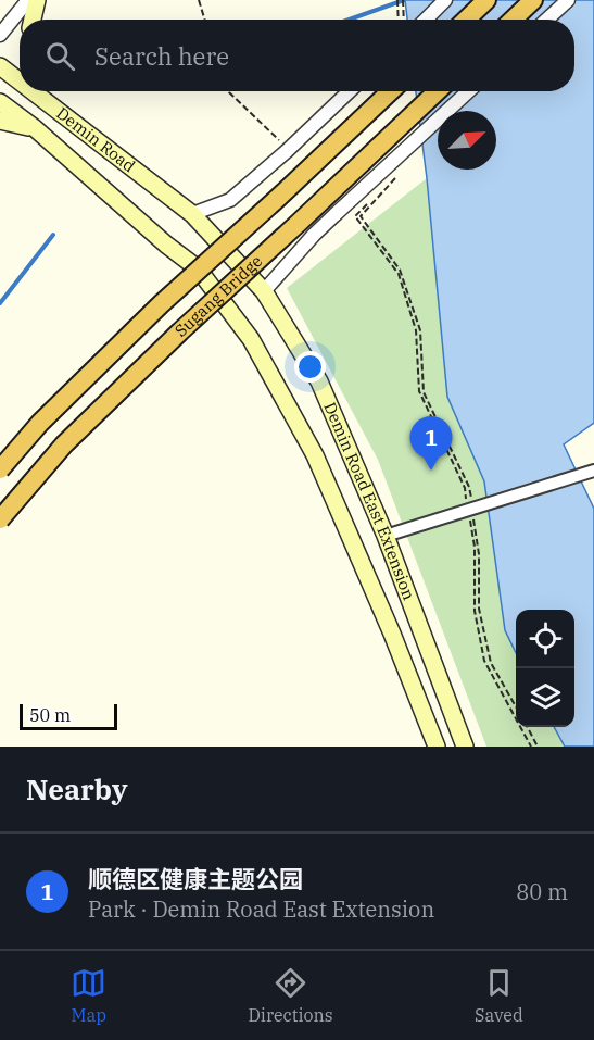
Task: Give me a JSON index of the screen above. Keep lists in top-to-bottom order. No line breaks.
{"streets":{"highway":["Sugang Bridge"],"main road":["Demin Road","Demin Road East Extension"]},"crossings":[["Demin Road","Demin Road East Extension"]],"scale_bar":"50 m","north":"top right","page":{"search":"Search here","pins":"1","scale":"50 m","heading":"Nearby","list":[{"mark":"1","name":"顺德区健康主题公园","note":"Park · Demin Road East Extension","value":"80 m"}],"nav":["Map","Directions","Saved"]}}
